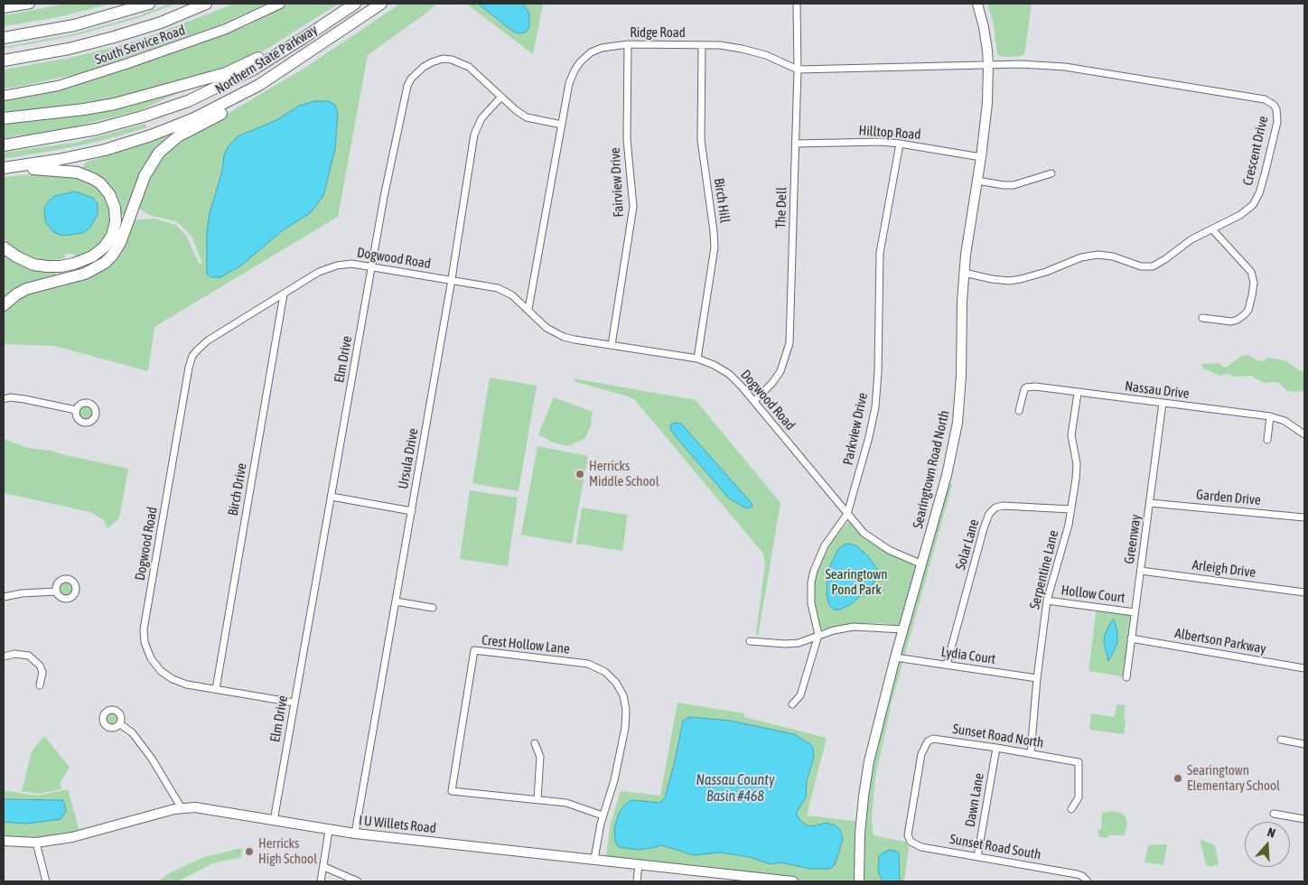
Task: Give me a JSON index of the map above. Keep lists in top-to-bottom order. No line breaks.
{"streets":{"highway":["Northern State Parkway"],"main road":["South Service Road","Searingtown Road North","I U Willets Road"],"street":["Ridge Road","Hilltop Road","Crescent Drive","Fairview Drive","Birch Hill","The Dell","Dogwood Road","Elm Drive","Nassau Drive","Parkview Drive","Ursula Drive","Birch Drive","Garden Drive","Greenway","Solar Lane","Arleigh Drive","Serpentine Lane","Hollow Court","Albertson Parkway","Crest Hollow Lane","Lydia Court","Sunset Road North","Dawn Lane","Sunset Road South"]},"crossings":[["Ridge Road","Crescent Drive"],["Ridge Road","Fairview Drive"],["Ridge Road","Birch Hill"],["Ridge Road","The Dell"],["Ridge Road","Dogwood Road"],["Ridge Road","Elm Drive"],["Ridge Road","Searingtown Road North"],["Hilltop Road","The Dell"],["Hilltop Road","Parkview Drive"],["Hilltop Road","Searingtown Road North"],["Crescent Drive","Searingtown Road North"],["Fairview Drive","Dogwood Road"],["Birch Hill","Dogwood Road"],["The Dell","Dogwood Road"],["Dogwood Road","Elm Drive"],["Dogwood Road","Parkview Drive"],["Dogwood Road","Ursula Drive"],["Dogwood Road","Searingtown Road North"],["Dogwood Road","Birch Drive"],["Elm Drive","Ursula Drive"],["Elm Drive","I U Willets Road"],["Nassau Drive","Greenway"],["Nassau Drive","Serpentine Lane"],["Ursula Drive","I U Willets Road"],["Searingtown Road North","Lydia Court"],["Garden Drive","Greenway"],["Greenway","Arleigh Drive"],["Greenway","Hollow Court"],["Greenway","Albertson Parkway"],["Solar Lane","Serpentine Lane"],["Solar Lane","Lydia Court"],["Serpentine Lane","Hollow Court"],["Serpentine Lane","Lydia Court"],["Serpentine Lane","Sunset Road North"],["Crest Hollow Lane","I U Willets Road"],["Sunset Road North","Dawn Lane"],["Sunset Road North","Sunset Road South"],["Dawn Lane","Sunset Road South"]],"water":["Nassau County Basin #468"],"parks":["Searingtown Pond Park"],"places":["Herricks Middle School","Searingtown Elementary School","Herricks High School"],"north":"top"}
